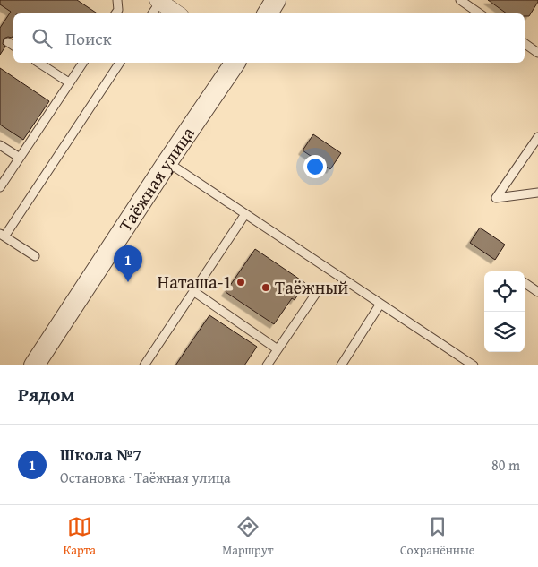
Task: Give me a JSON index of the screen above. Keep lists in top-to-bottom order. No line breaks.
{"streets":{"street":["Таёжная улица"]},"places":["Наташа-1","Таёжный"],"page":{"search":"Поиск","pins":"1","heading":"Рядом","list":[{"mark":"1","name":"Школа №7","note":"Остановка · Таёжная улица","value":"80 m"}],"nav":["Карта","Маршрут","Сохранённые"]}}
